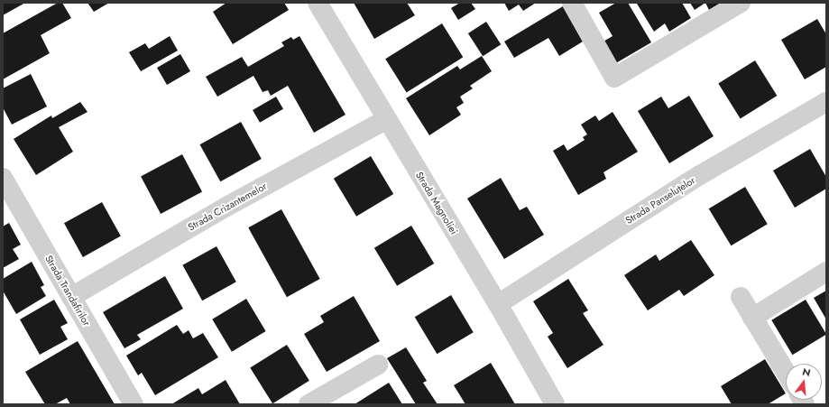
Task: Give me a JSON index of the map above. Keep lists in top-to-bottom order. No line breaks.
{"streets":{"street":["Strada Panseluțelor","Strada Magnoliei","Strada Crizantemelor","Strada Trandafirilor"]},"crossings":[["Strada Panseluțelor","Strada Magnoliei"],["Strada Magnoliei","Strada Crizantemelor"],["Strada Crizantemelor","Strada Trandafirilor"]],"north":"top"}
